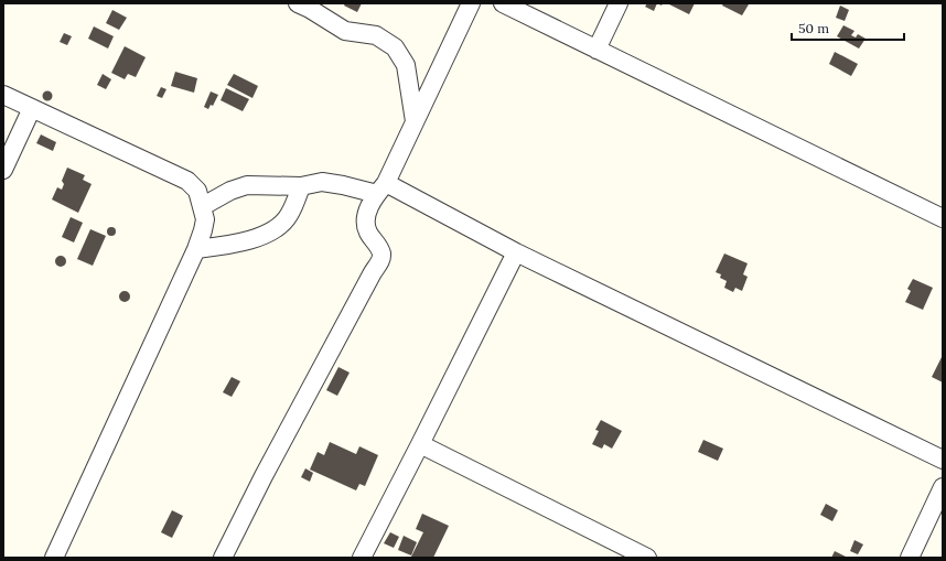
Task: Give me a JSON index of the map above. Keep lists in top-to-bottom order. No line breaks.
{"scale_bar":"50 m"}
